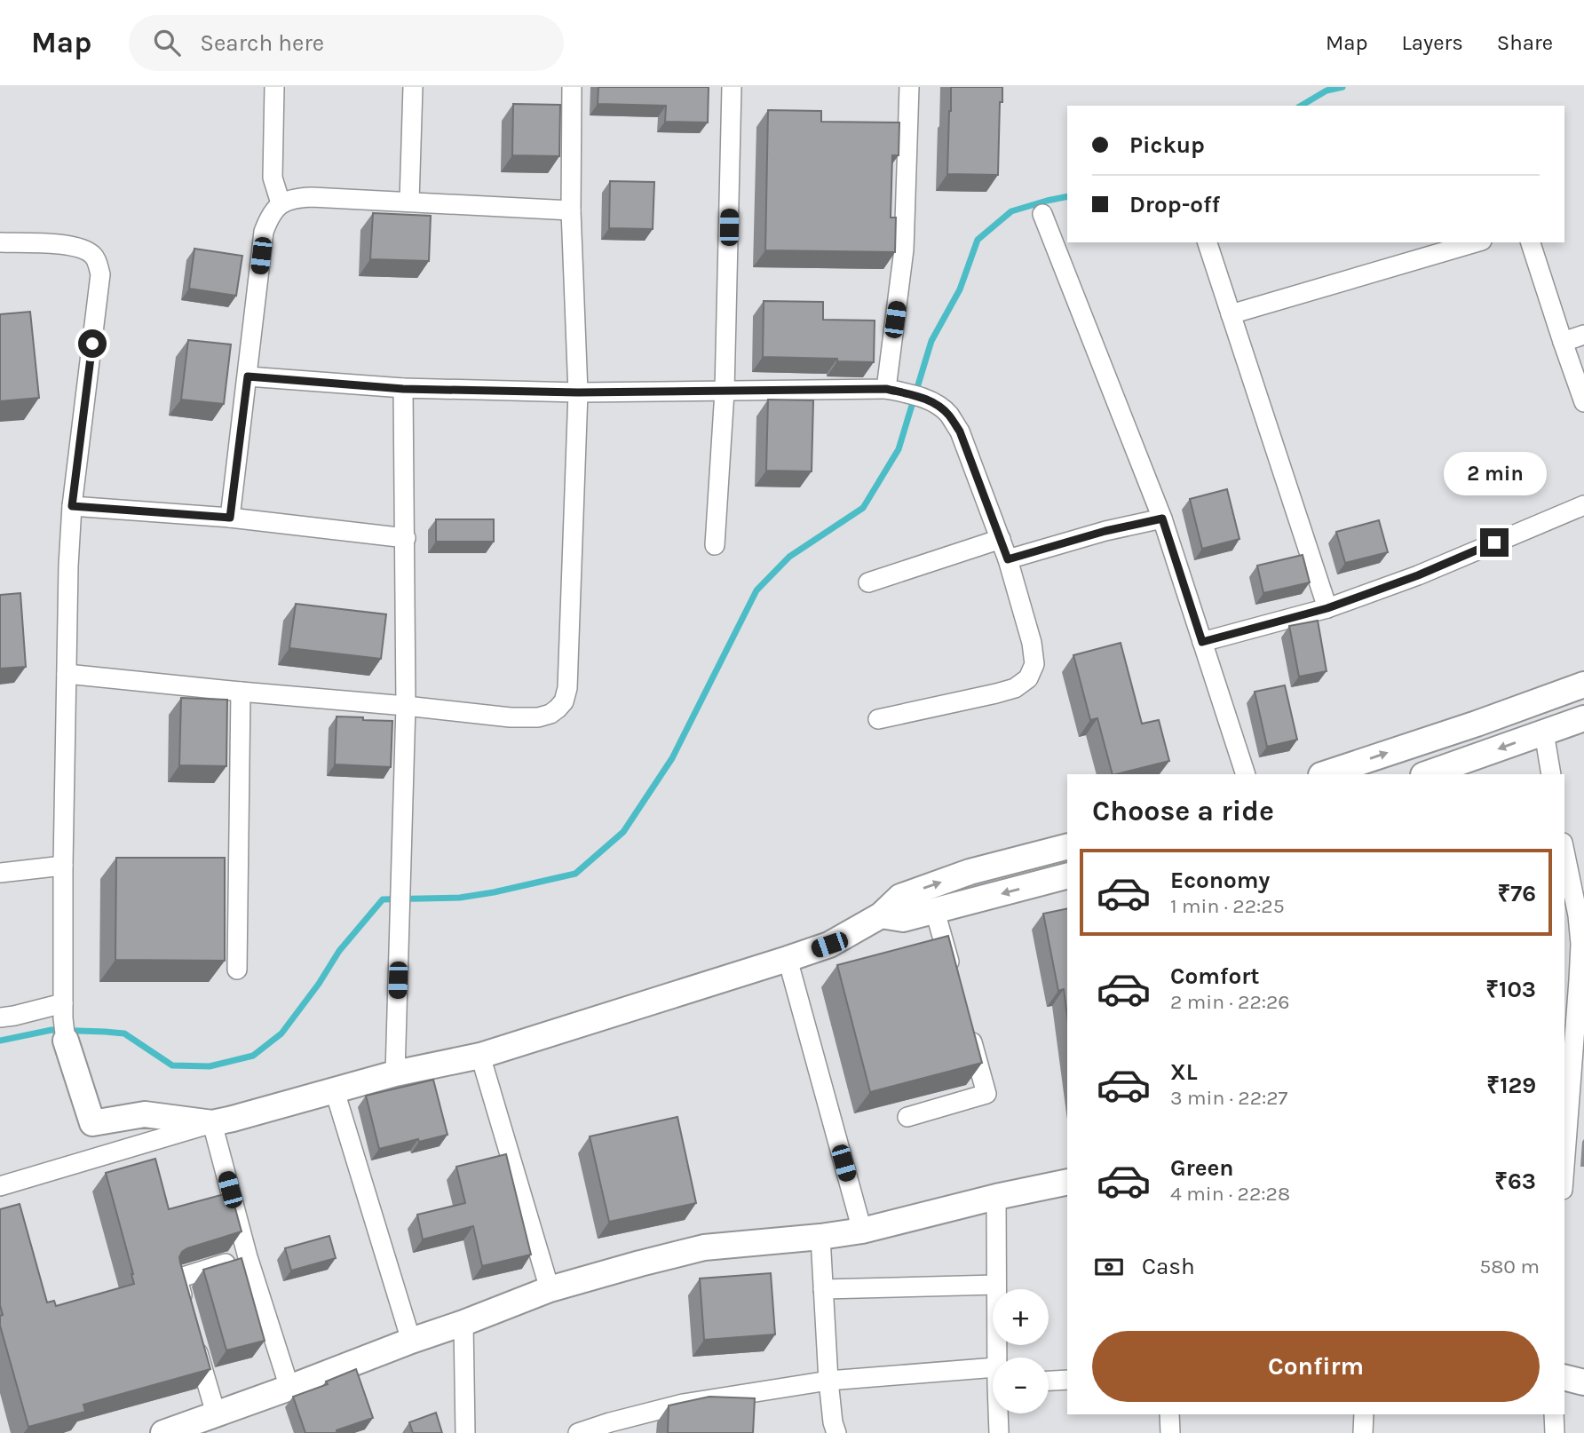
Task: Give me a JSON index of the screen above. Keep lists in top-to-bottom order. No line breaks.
{"page":{"header":"Map","search":"Search here","nav":["Map","Layers","Share"],"banner":["Pickup","Drop-off"],"bubble":"2 min","heading":"Choose a ride","list":[{"name":"Economy","note":"1 min · 22:25","value":"₹76"},{"name":"Comfort","note":"2 min · 22:26","value":"₹103"},{"name":"XL","note":"3 min · 22:27","value":"₹129"},{"name":"Green","note":"4 min · 22:28","value":"₹63"}],"pay":["Cash","580 m"],"map_buttons":["+","−"],"buttons":"Confirm"}}
